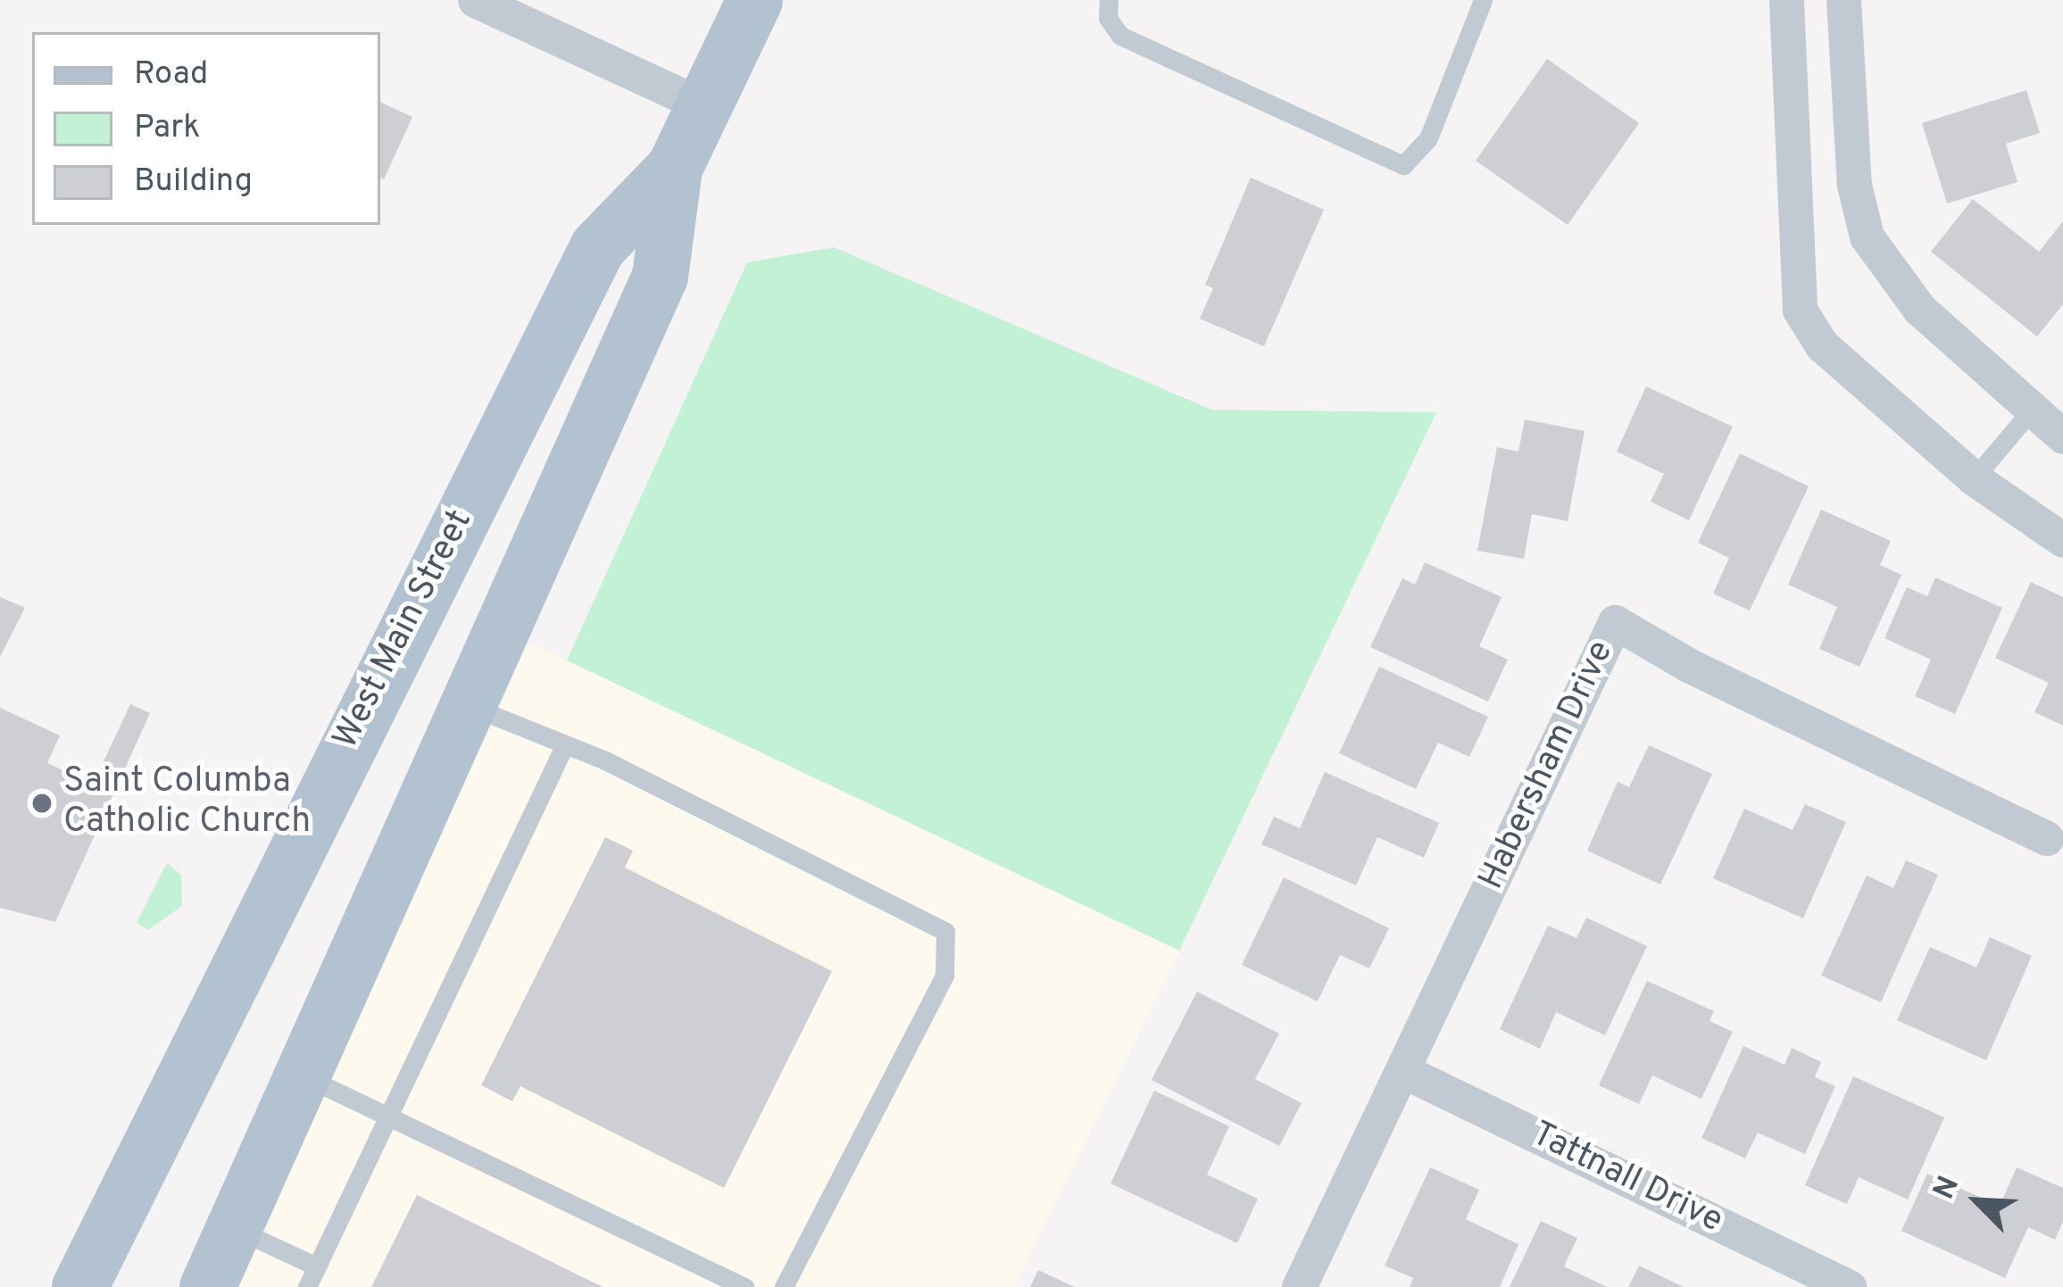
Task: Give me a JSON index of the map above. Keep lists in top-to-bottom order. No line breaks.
{"streets":{"main road":["West Main Street"],"street":["Habersham Drive","Tattnall Drive"]},"crossings":[["Habersham Drive","Tattnall Drive"]],"places":["Saint Columba Catholic Church"],"legend":["Road","Park","Building"],"north":"top left"}
